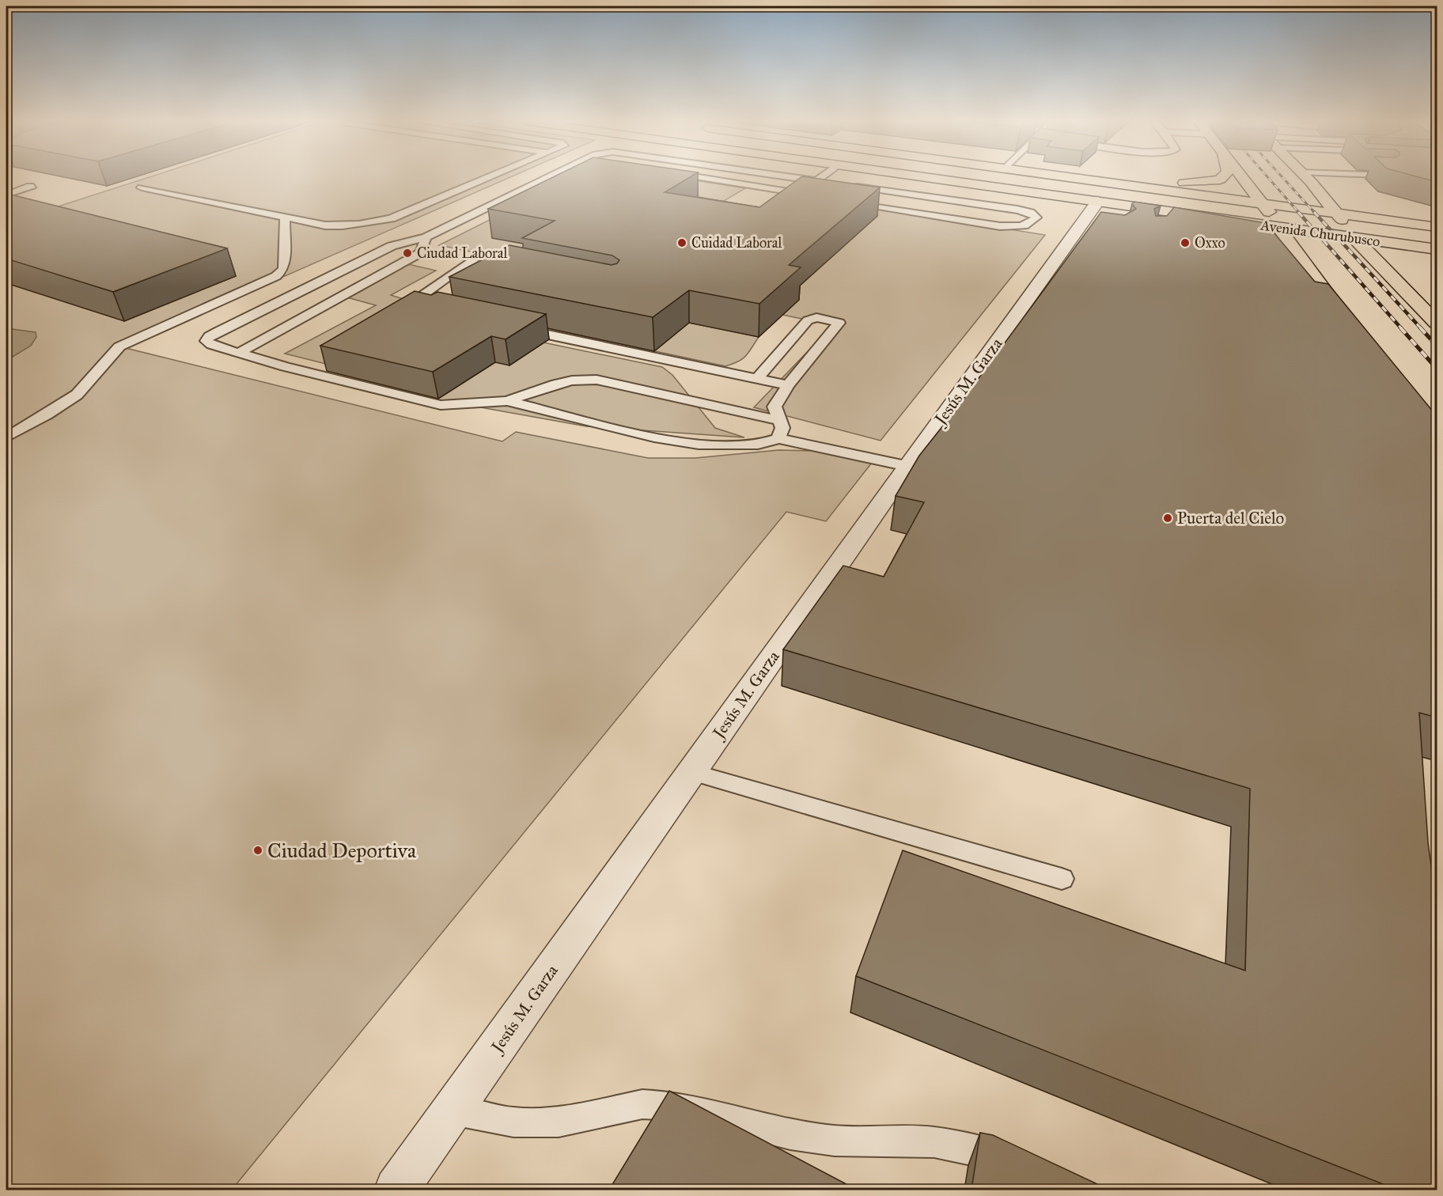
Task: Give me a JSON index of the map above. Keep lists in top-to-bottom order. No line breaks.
{"streets":{"main road":["Avenida Churubusco"],"street":["Jesús M. Garza"]},"crossings":[["Avenida Churubusco","Jesús M. Garza"]],"places":["Cuidad Laboral","Oxxo","Ciudad Laboral","Puerta del Cielo","Ciudad Deportiva"]}
